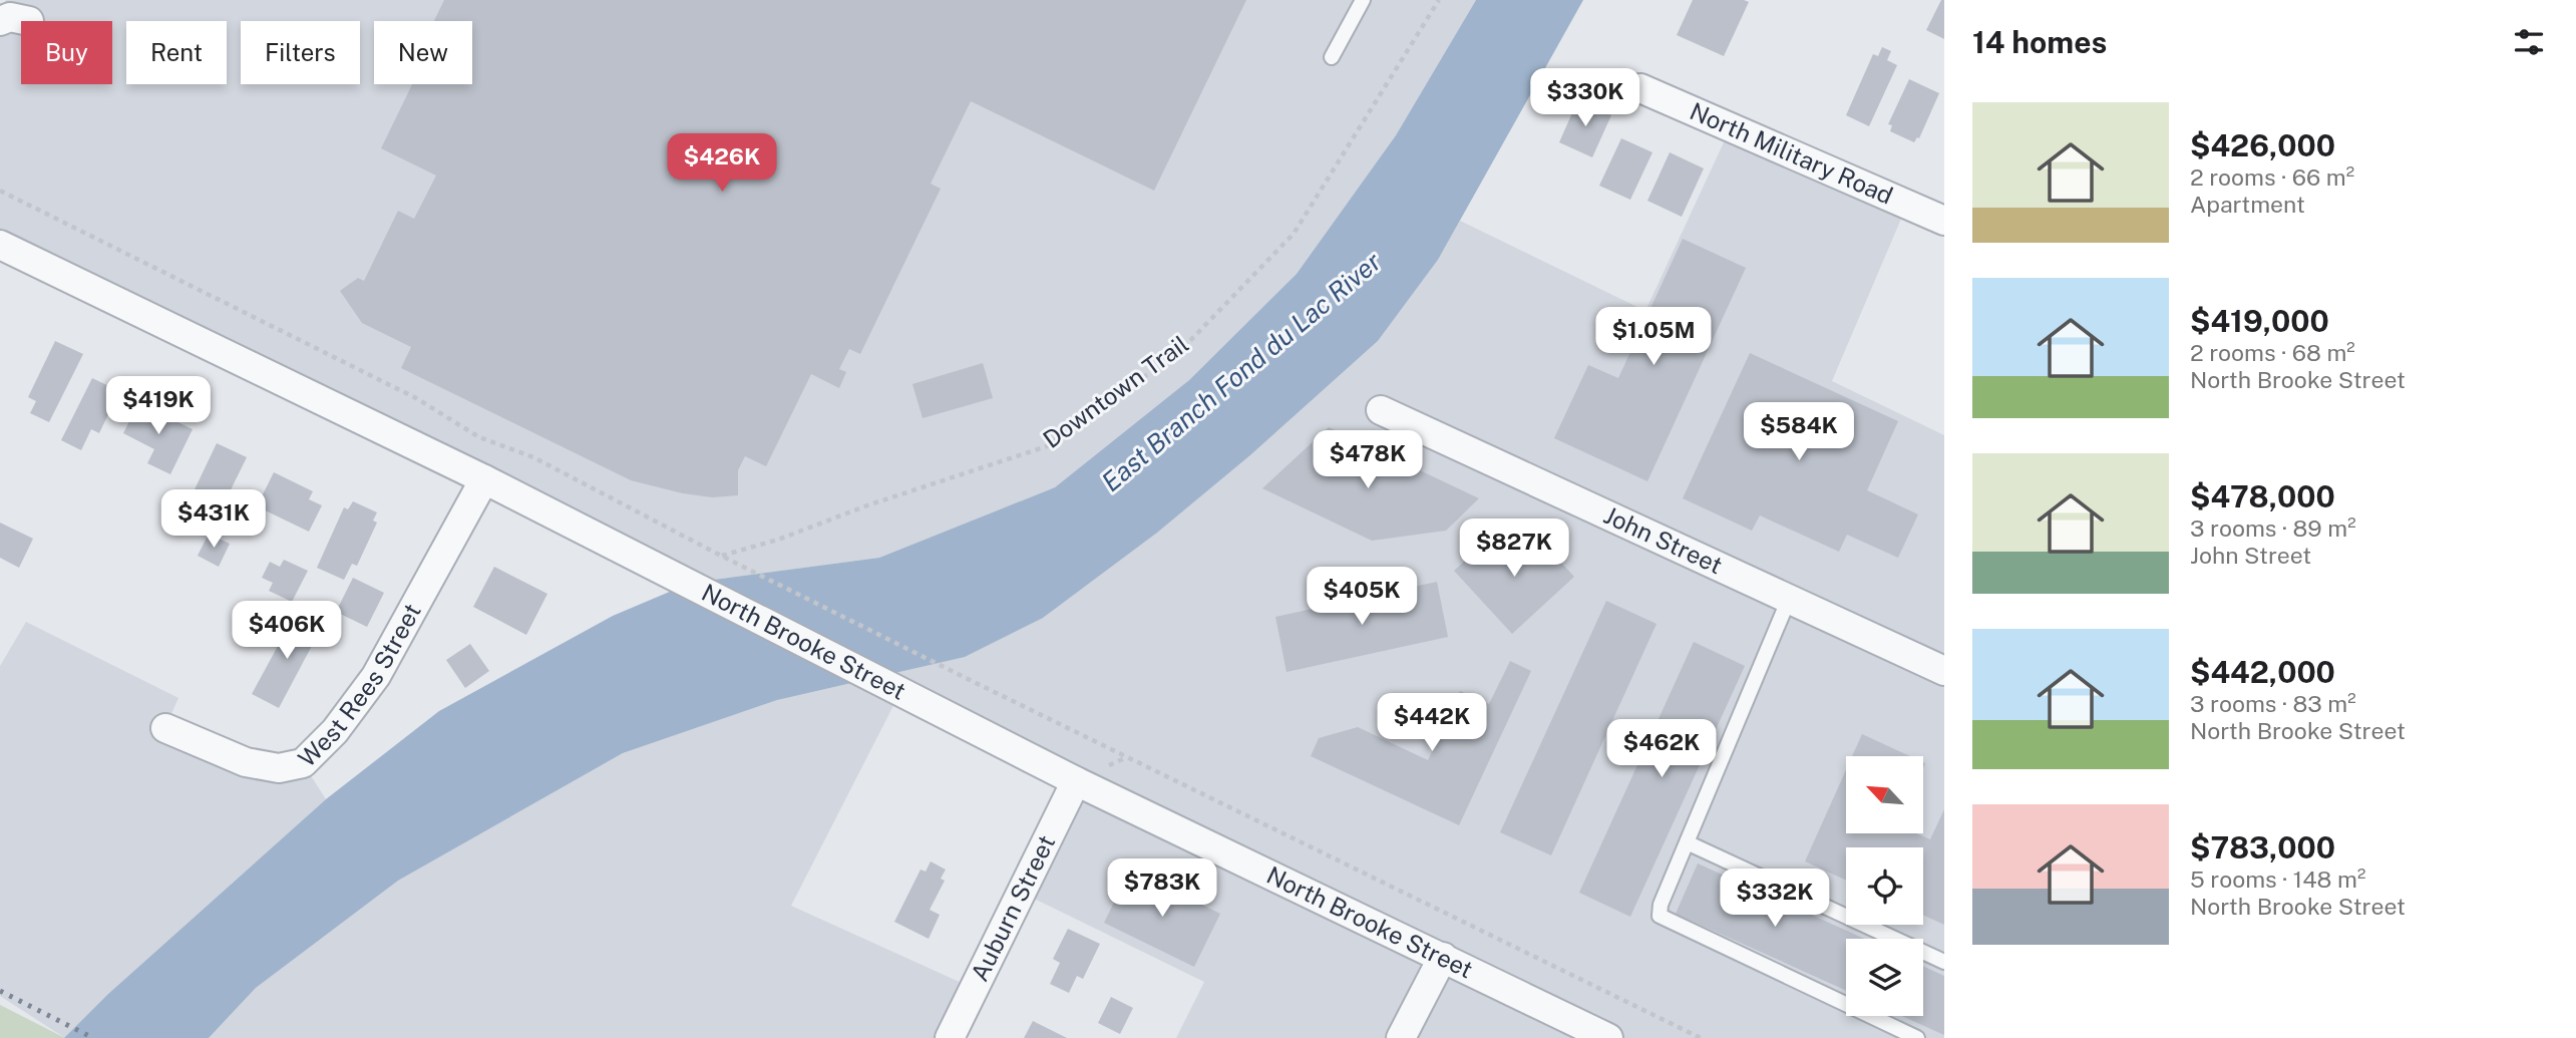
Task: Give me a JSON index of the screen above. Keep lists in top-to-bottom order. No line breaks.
{"streets":{"street":["North Military Road","John Street","North Brooke Street","West Rees Street","Auburn Street"],"path":["Downtown Trail"]},"crossings":[["North Brooke Street","West Rees Street"],["North Brooke Street","Auburn Street"]],"water":["East Branch Fond du Lac River"],"north":"top left","page":{"heading":"14 homes","chip":["Buy","Rent","Filters","New"],"price":["$330K","$426K","$1.05M","$419K","$584K","$478K","$431K","$827K","$405K","$406K","$442K","$462K","$783K","$332K"],"list":[{"name":"$426,000","note":"2 rooms · 66 m² · Apartment"},{"name":"$419,000","note":"2 rooms · 68 m² · North Brooke Street"},{"name":"$478,000","note":"3 rooms · 89 m² · John Street"},{"name":"$442,000","note":"3 rooms · 83 m² · North Brooke Street"},{"name":"$783,000","note":"5 rooms · 148 m² · North Brooke Street"}]}}
